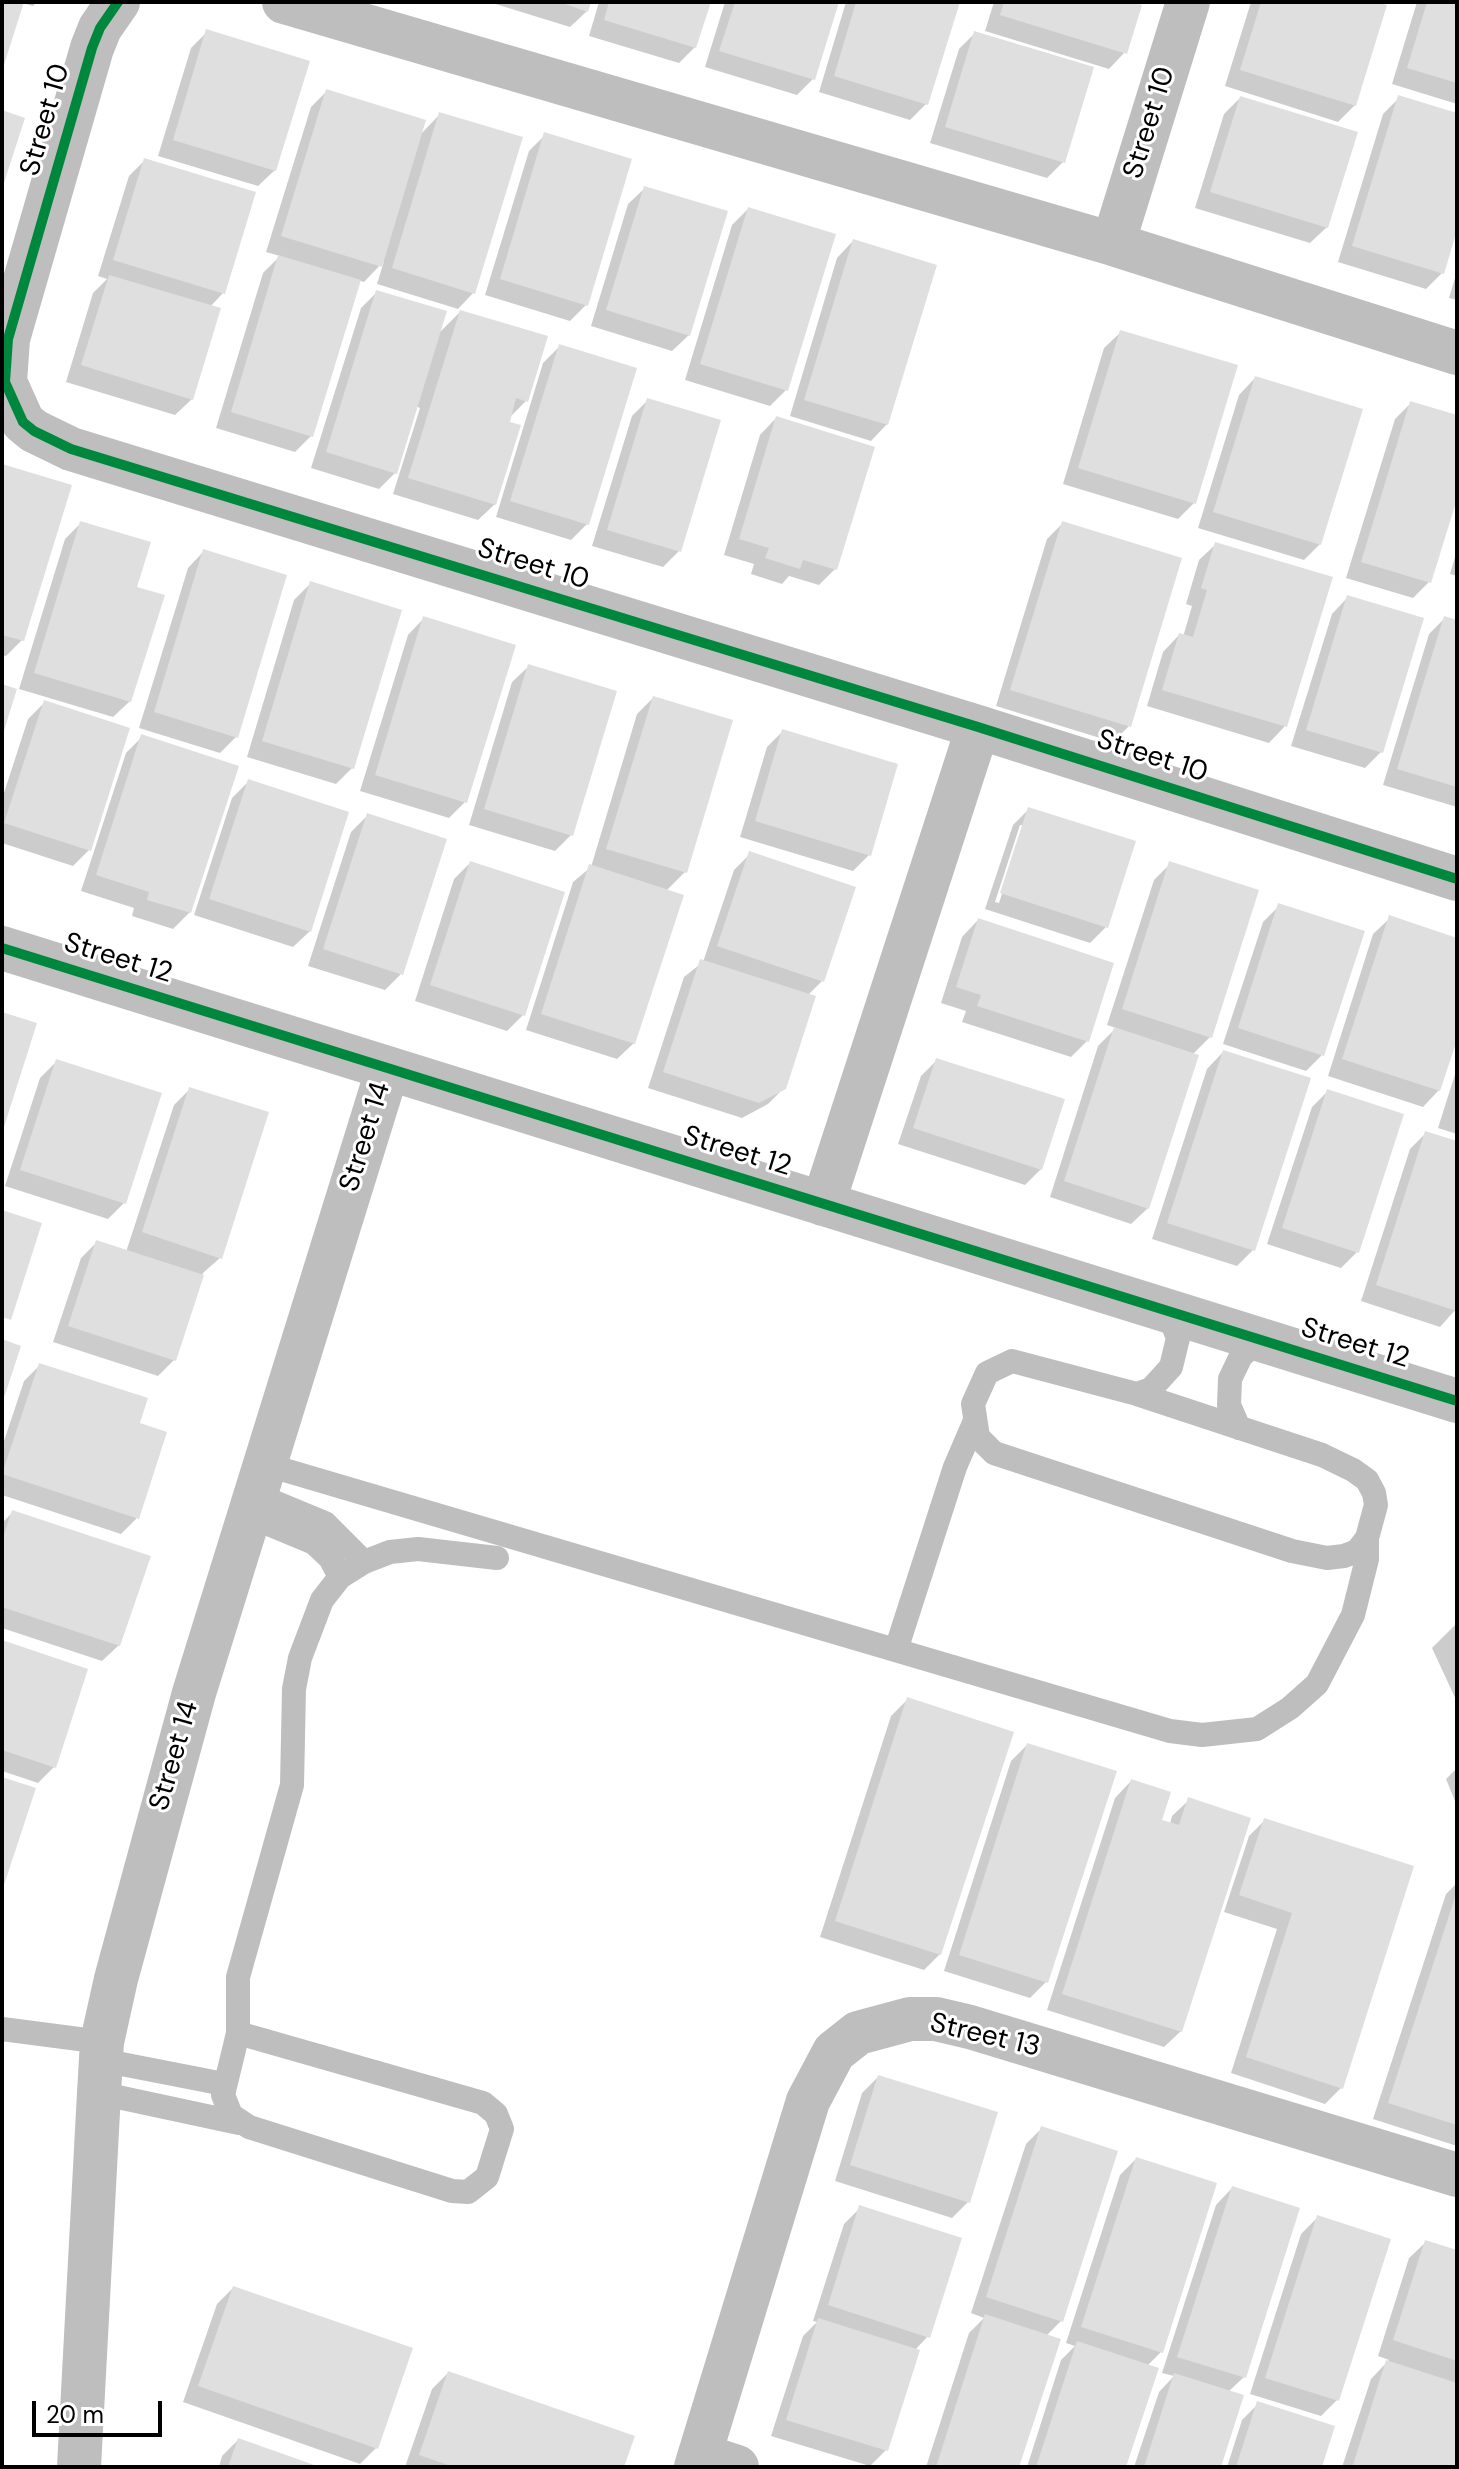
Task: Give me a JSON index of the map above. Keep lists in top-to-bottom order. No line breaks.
{"streets":{"street":["Street 10","Street 12","Street 14","Street 13"]},"crossings":[["Street 12","Street 14"]],"scale_bar":"20 m"}
